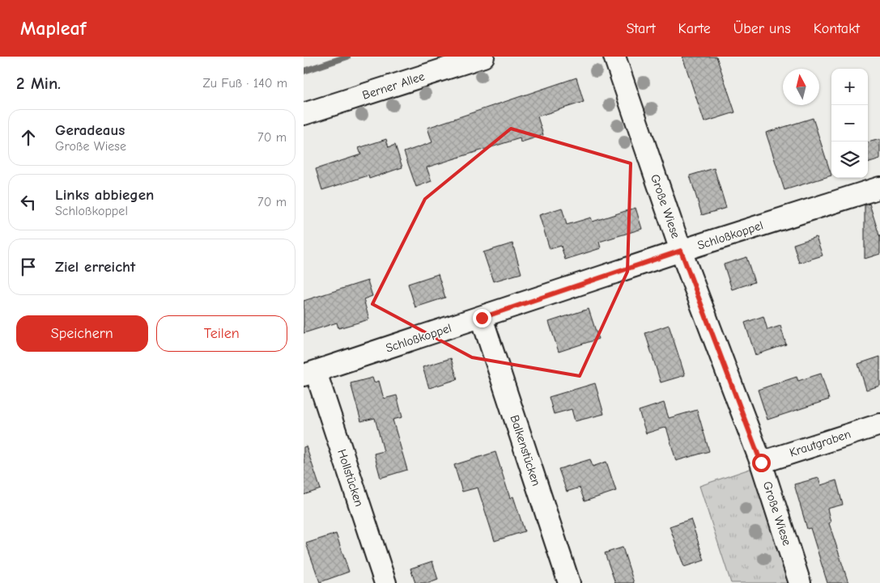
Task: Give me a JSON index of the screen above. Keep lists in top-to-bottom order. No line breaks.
{"streets":{"street":["Berner Allee","Große Wiese","Schloßkoppel","Krautgraben","Balkenstücken","Hollstücken"]},"crossings":[["Große Wiese","Schloßkoppel"],["Große Wiese","Krautgraben"],["Schloßkoppel","Balkenstücken"],["Schloßkoppel","Hollstücken"]],"north":"top","page":{"header":"Mapleaf","nav":["Start","Karte","Über uns","Kontakt"],"heading":["2 Min.","Zu Fuß · 140 m"],"map_buttons":["+","−"],"list":[["Geradeaus","Große Wiese","70 m"],["Links abbiegen","Schloßkoppel","70 m"],"Ziel erreicht"],"buttons":["Speichern","Teilen"]}}
